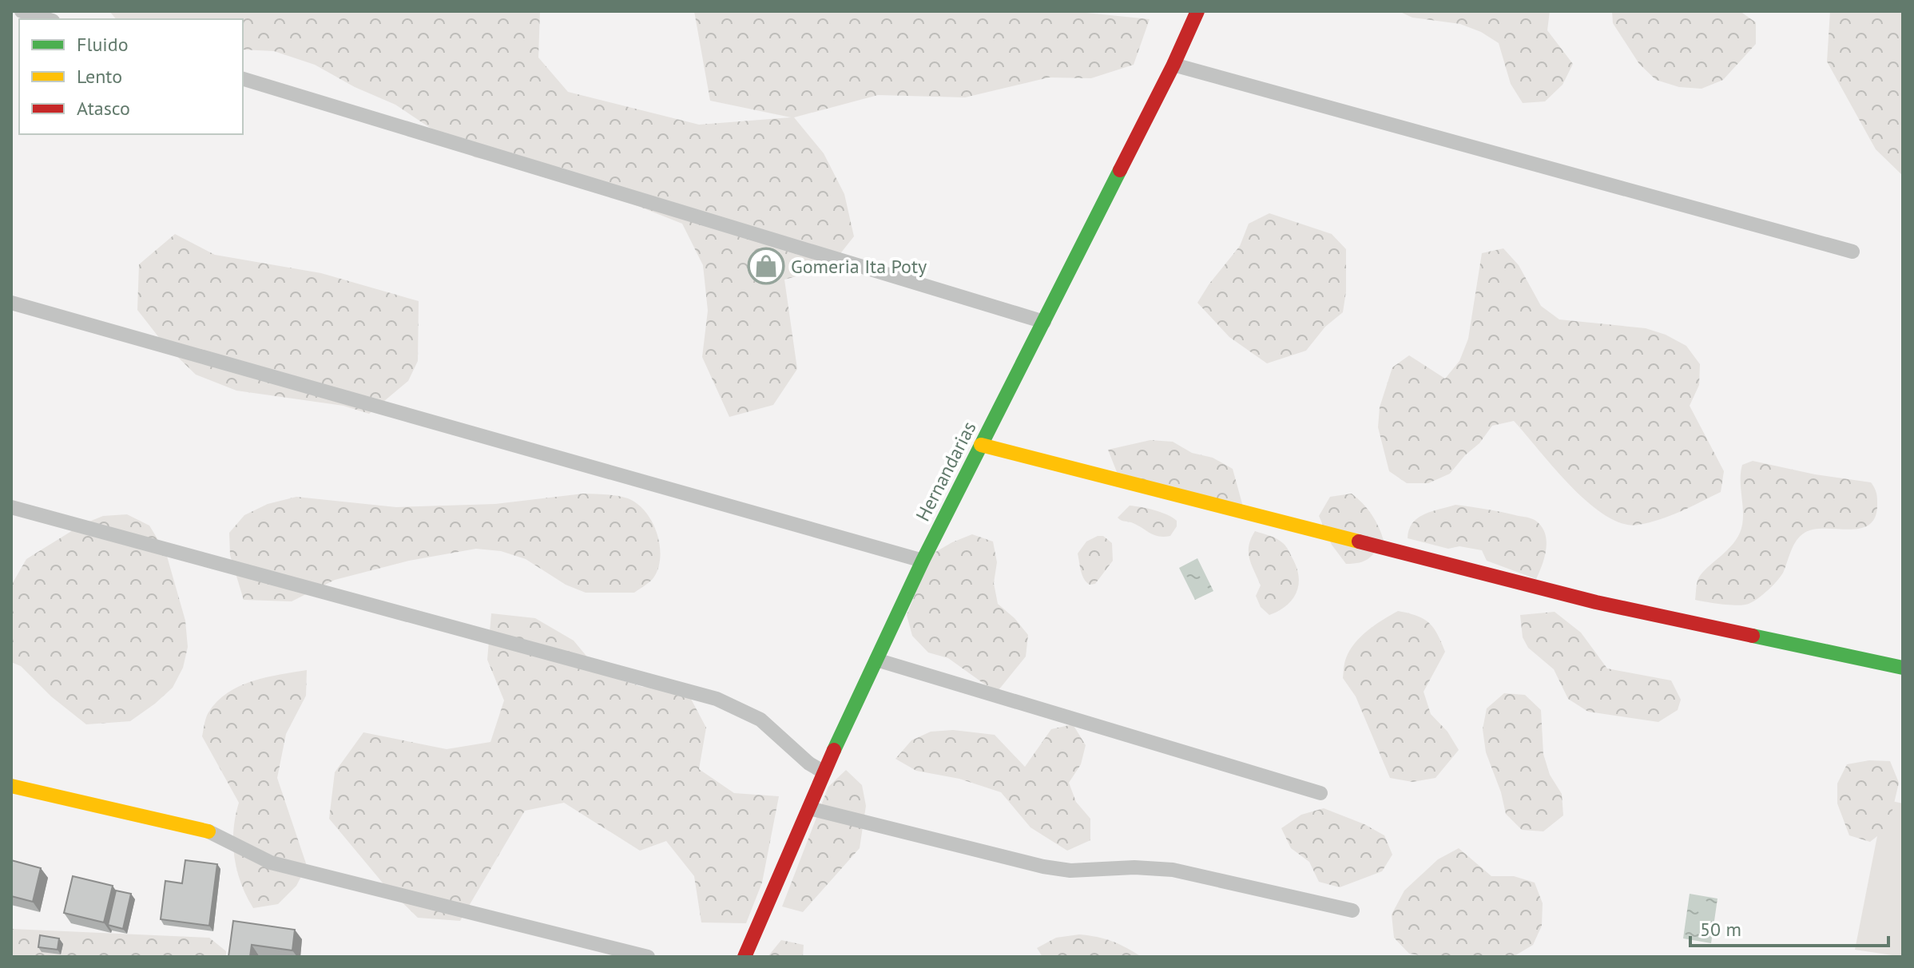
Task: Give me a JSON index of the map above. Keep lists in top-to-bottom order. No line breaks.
{"streets":{"street":["Hernandarias"]},"places":{"shop":["Gomeria Ita Poty"]},"legend":["Fluido","Lento","Atasco"],"scale_bar":"50 m"}
